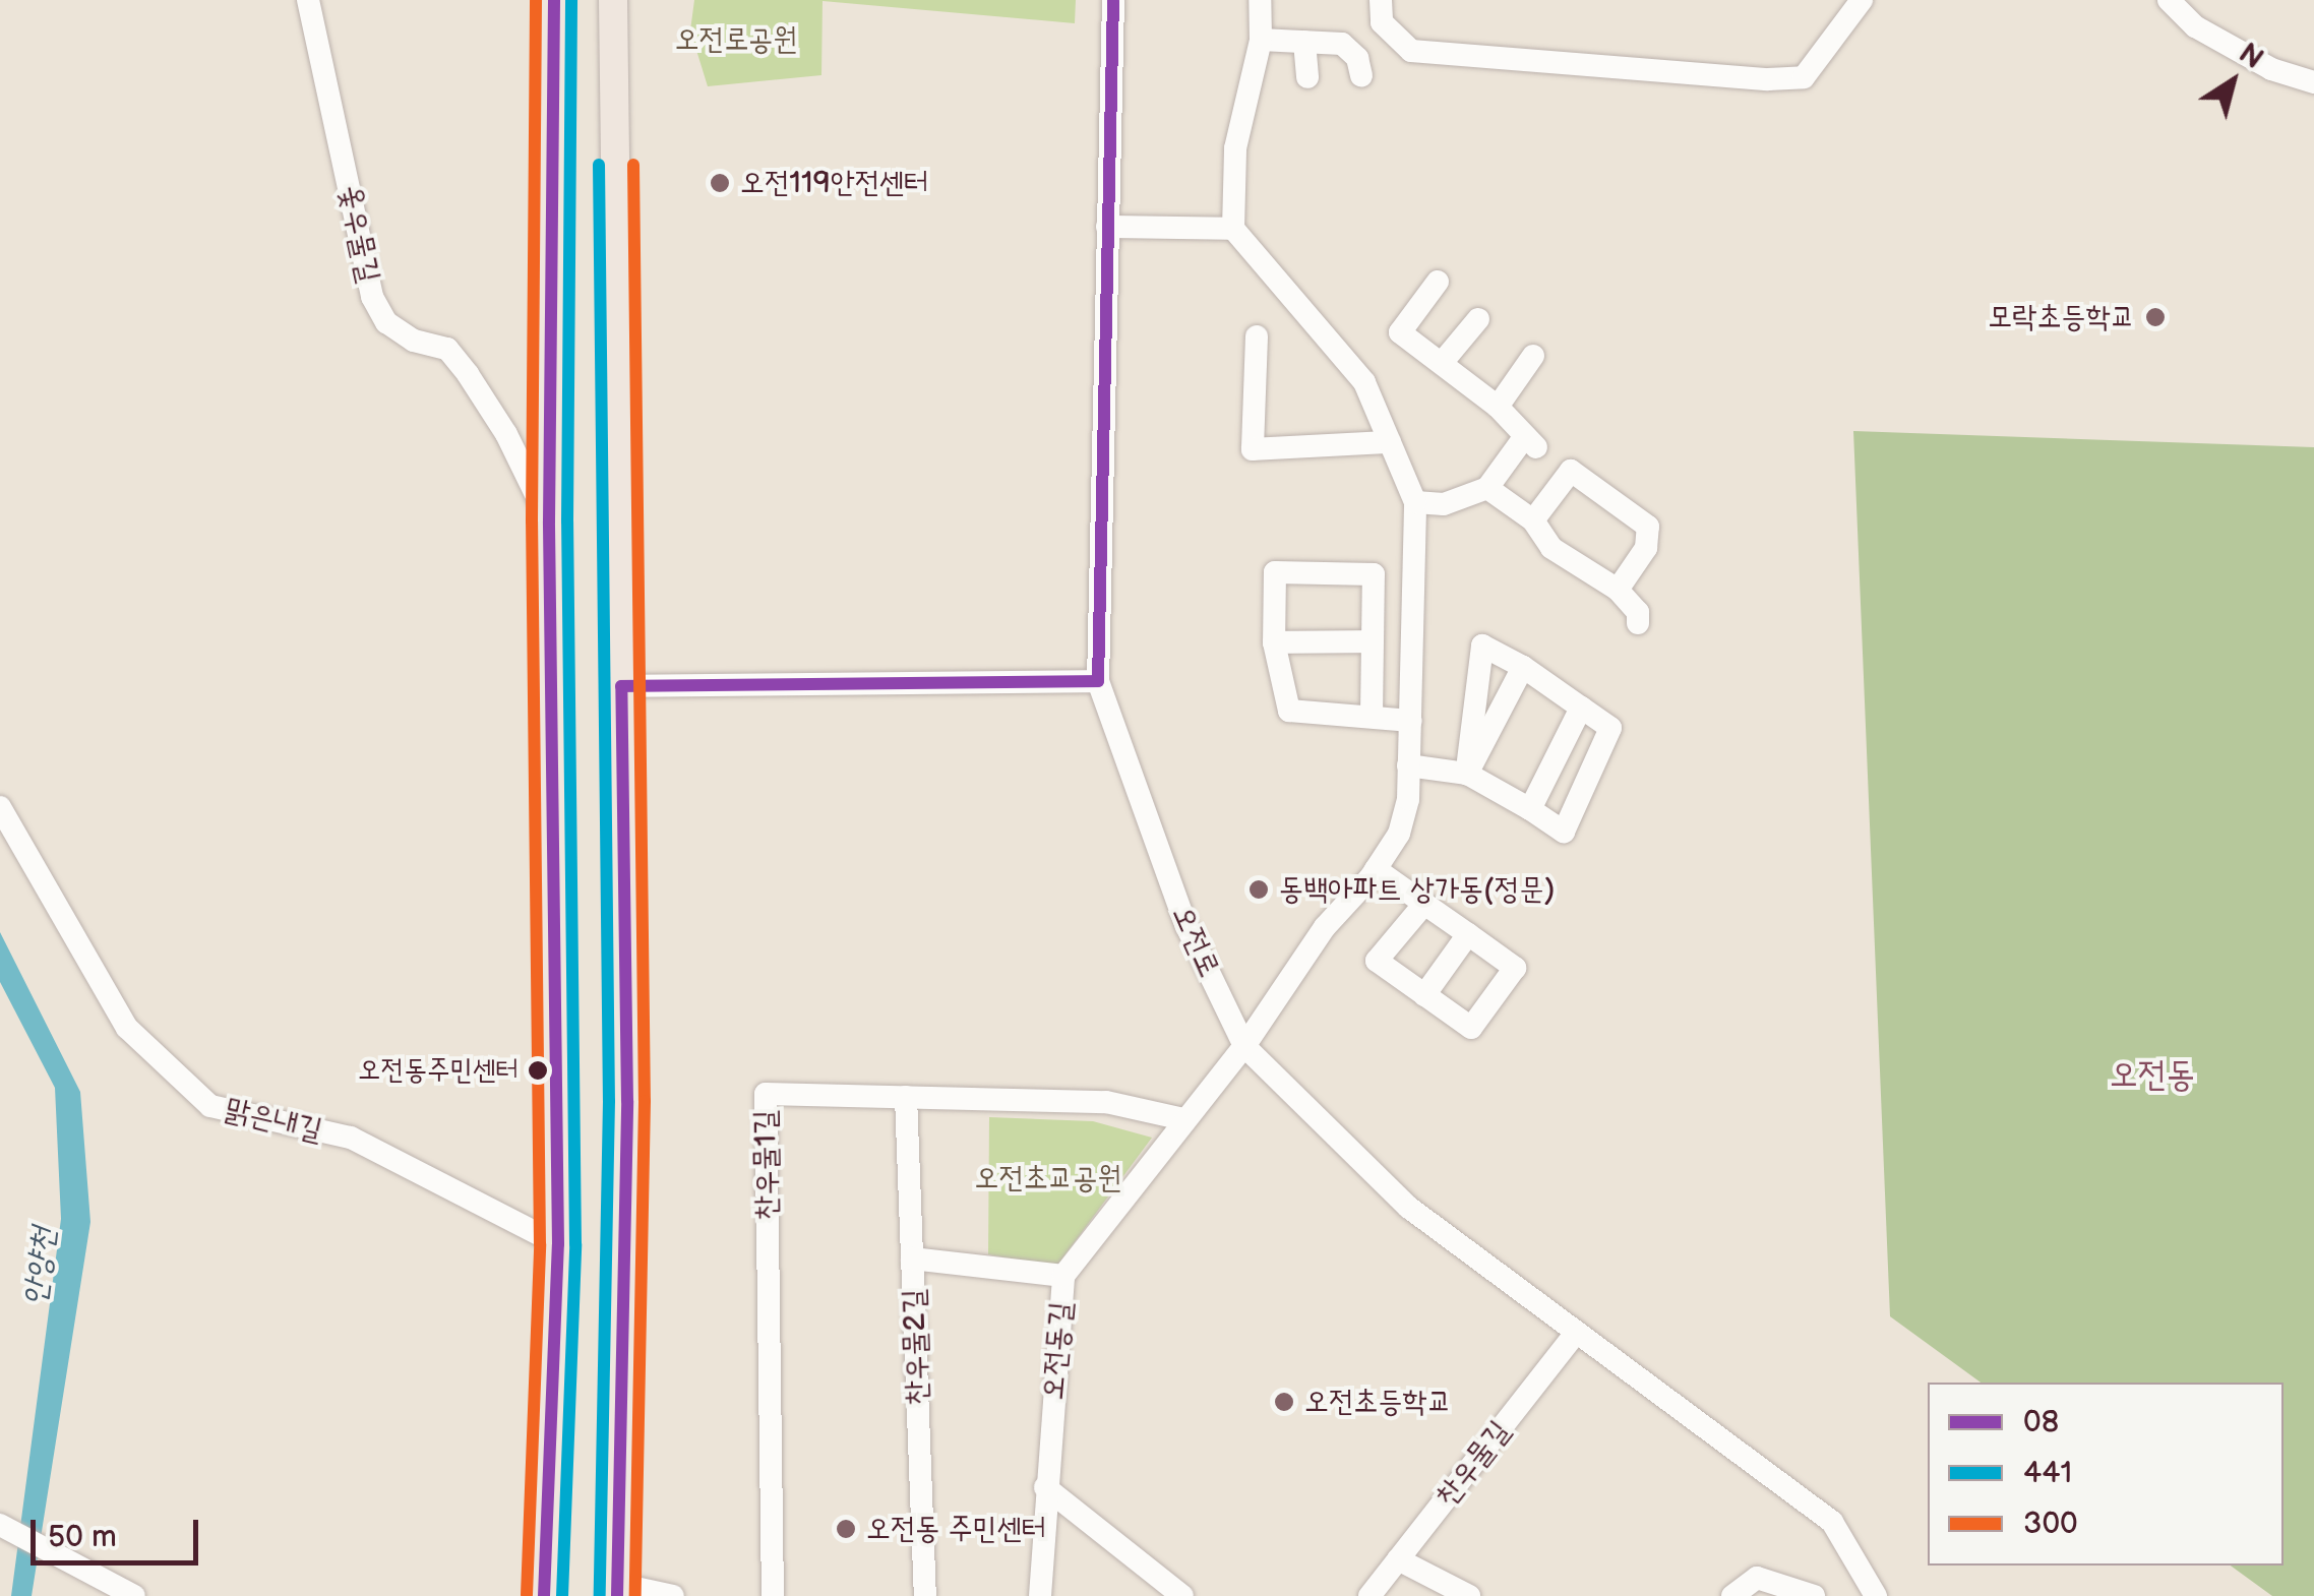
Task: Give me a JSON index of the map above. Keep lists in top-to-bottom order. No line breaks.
{"streets":{"street":["옻우물길","오전로","맑은내길","찬우물1길","찬우물2길","오전동길","찬우물길"]},"crossings":[["오전로","오전동길"],["오전로","찬우물길"],["찬우물1길","찬우물2길"],["찬우물1길","오전동길"]],"districts":["오전동"],"water":["안양천"],"parks":["오전로공원","오전초교공원"],"places":["오전119안전센터","모락초등학교","동백아파트 상가동(정문)","오전동주민센터","오전초등학교","오전동 주민센터"],"lines":["transit line 08","transit line 441","transit line 300"],"legend":["08","441","300"],"scale_bar":"50 m","north":"top right"}
